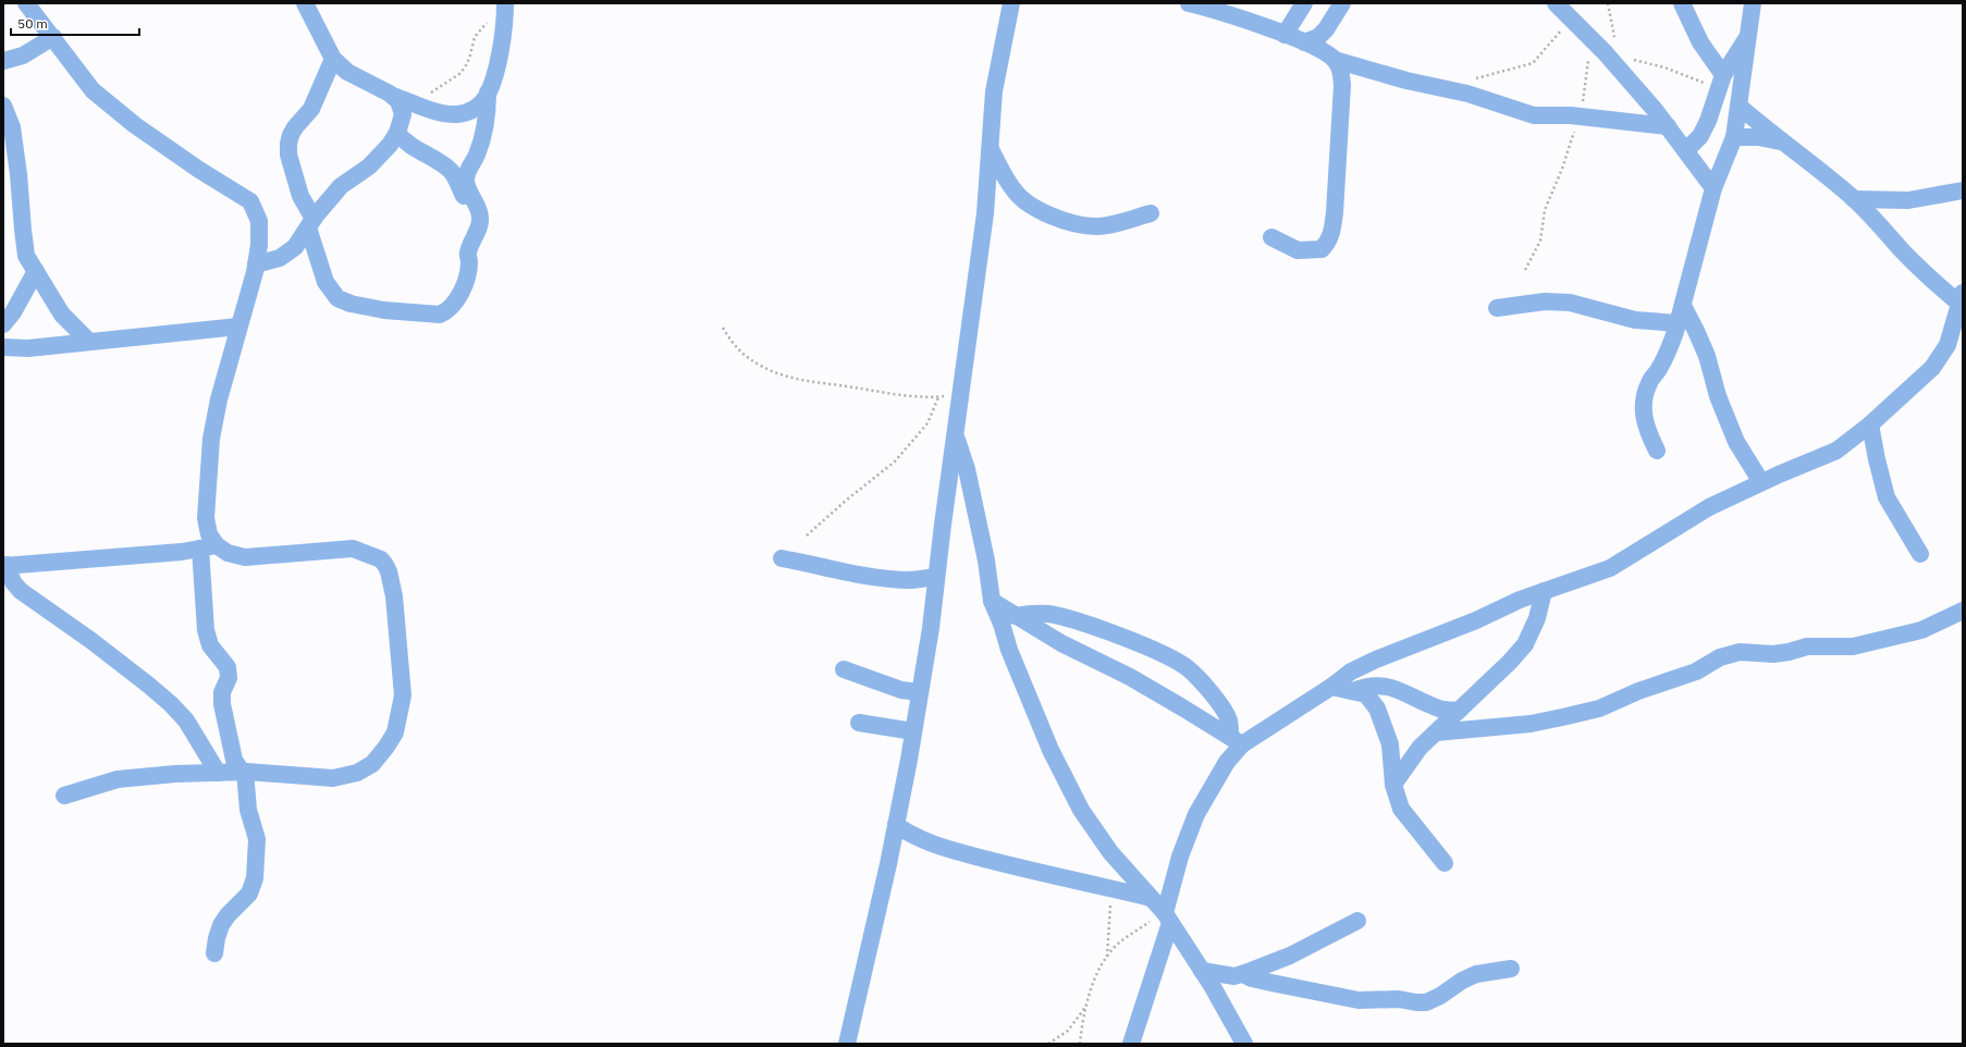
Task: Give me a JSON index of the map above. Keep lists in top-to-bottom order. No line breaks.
{"scale_bar":"50 m"}
